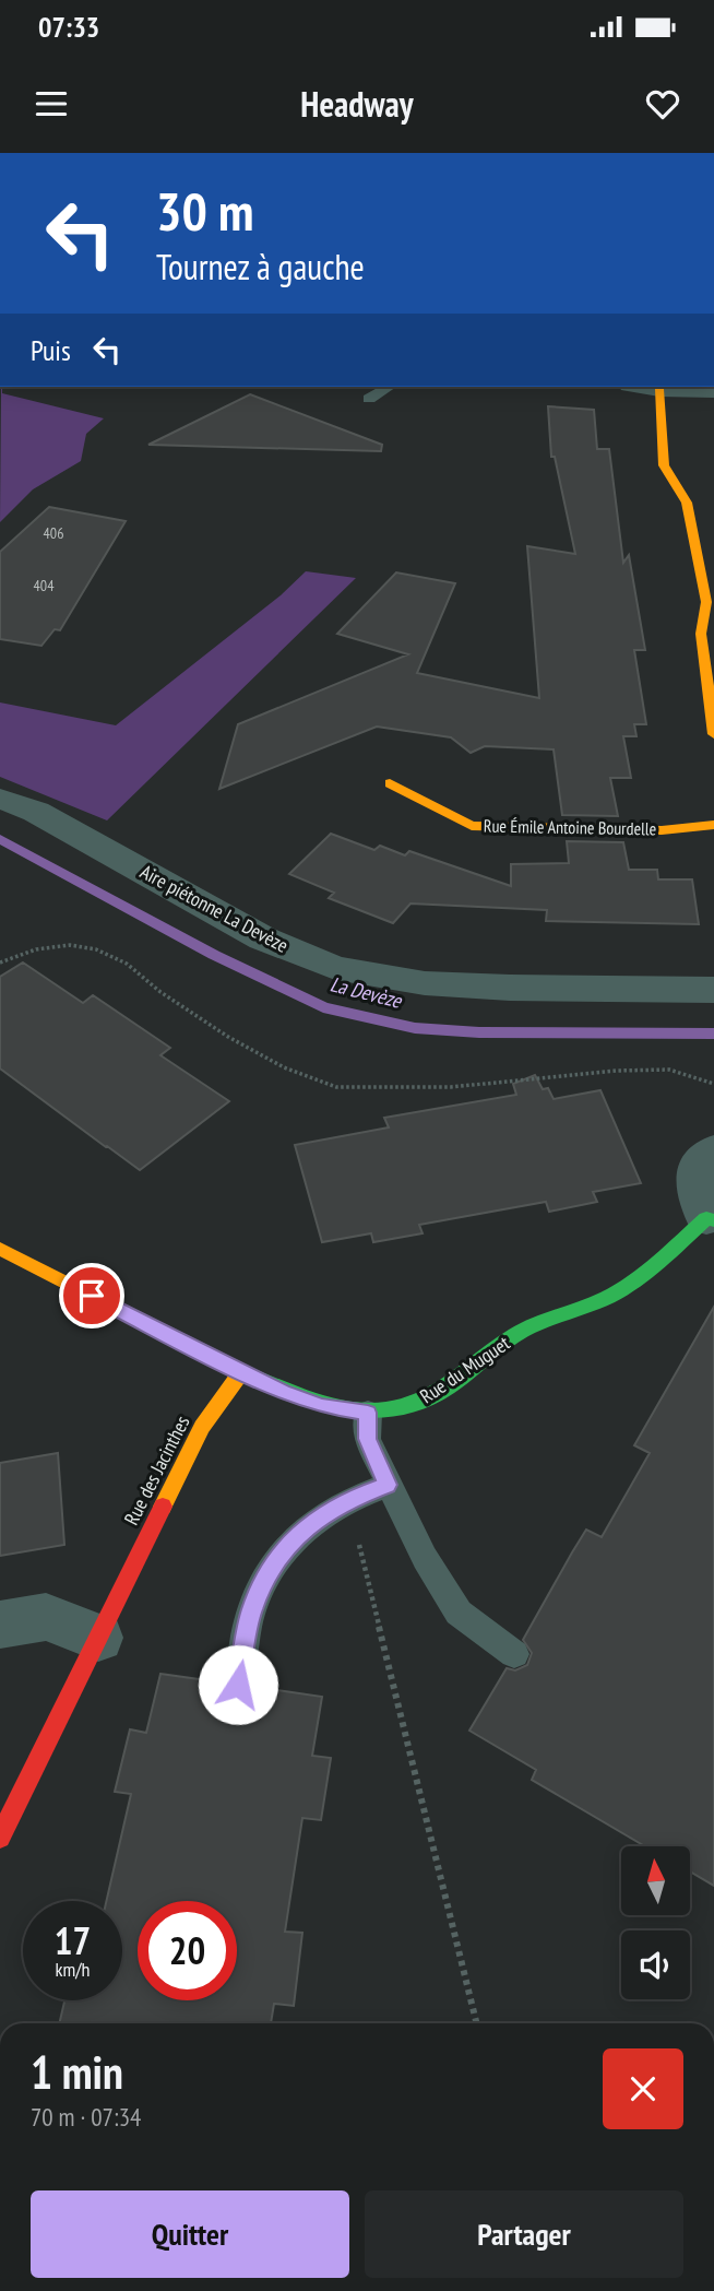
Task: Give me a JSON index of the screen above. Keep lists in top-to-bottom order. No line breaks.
{"streets":{"street":["Rue Émile Antoine Bourdelle","Aire piétonne La Devèze","Rue du Muguet","Rue des Jacinthes"]},"crossings":[["Rue du Muguet","Rue des Jacinthes"]],"water":["La Devèze"],"house_numbers":["406","404"],"north":"top","page":{"status":"07:33","header":"Headway","turn":["30 m","Tournez à gauche"],"then":"Puis","speed":"17 km/h","limit":"20","heading":["1 min","70 m · 07:34"],"buttons":["Quitter","Partager"]}}
